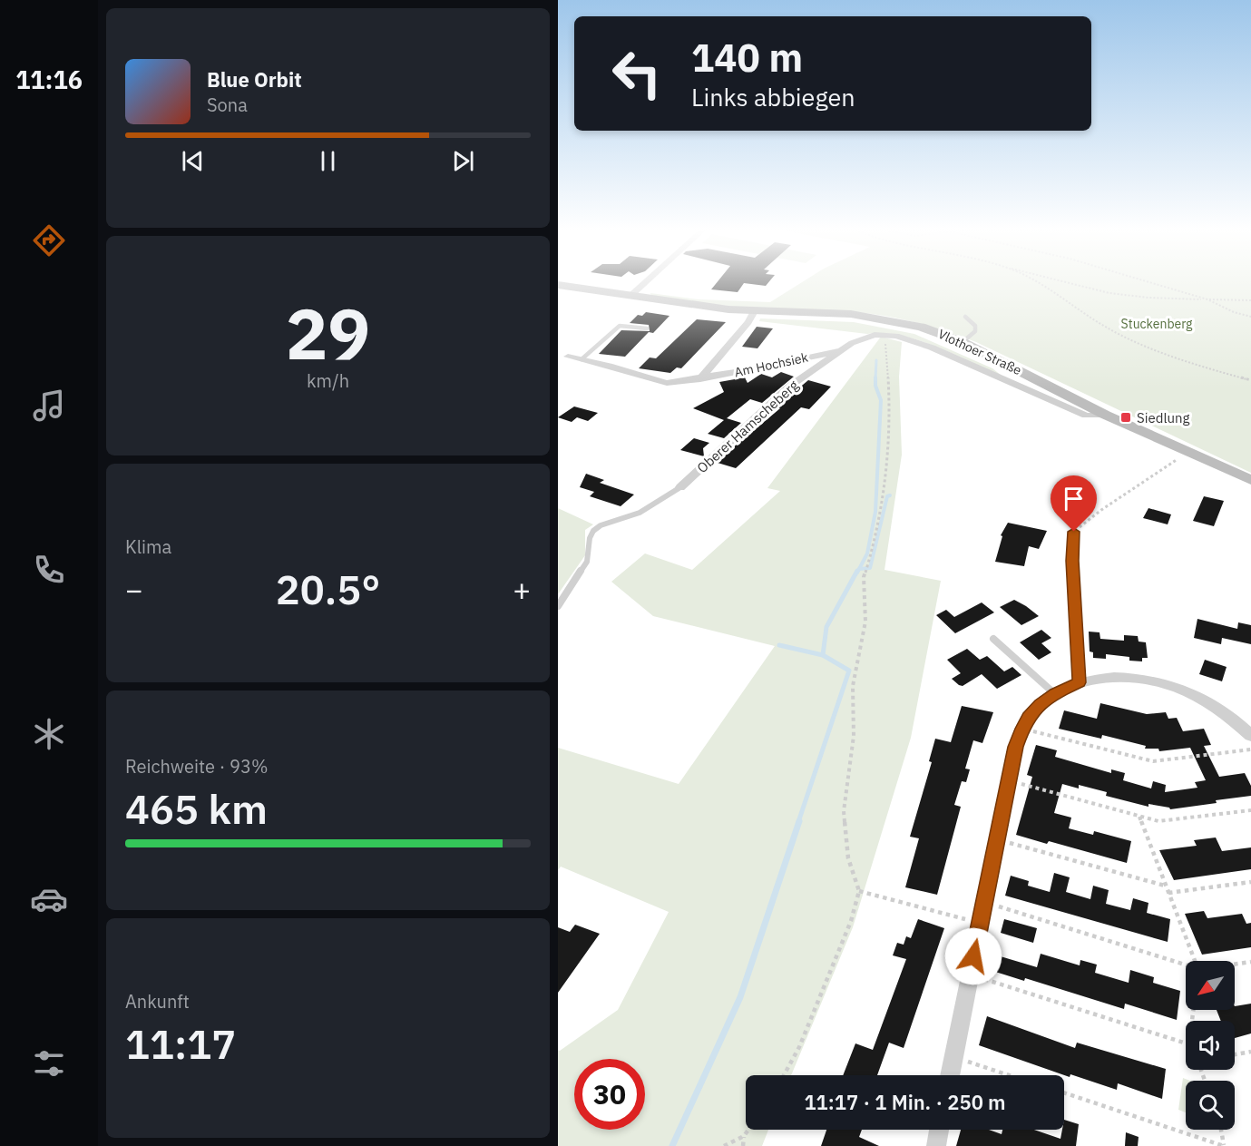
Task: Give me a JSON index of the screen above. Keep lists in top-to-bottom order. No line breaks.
{"streets":{"main road":["Vlothoer Straße"],"street":["Am Hochsiek","Oberer Hamscheberg"]},"crossings":[["Vlothoer Straße","Am Hochsiek"],["Vlothoer Straße","Oberer Hamscheberg"],["Am Hochsiek","Oberer Hamscheberg"]],"parks":["Stuckenberg"],"places":{"transit":["Siedlung"]},"north":"bottom left","page":{"tabs":"11:16","turn":["140 m","Links abbiegen"],"song":["Blue Orbit","Sona"],"tile":[["29","km/h"],"Klima",["Reichweite · 93%","465 km"],["Ankunft","11:17"]],"heat":["−","20.5°","+"],"limit":"30","trip":"11:17 · 1 Min. · 250 m"}}
